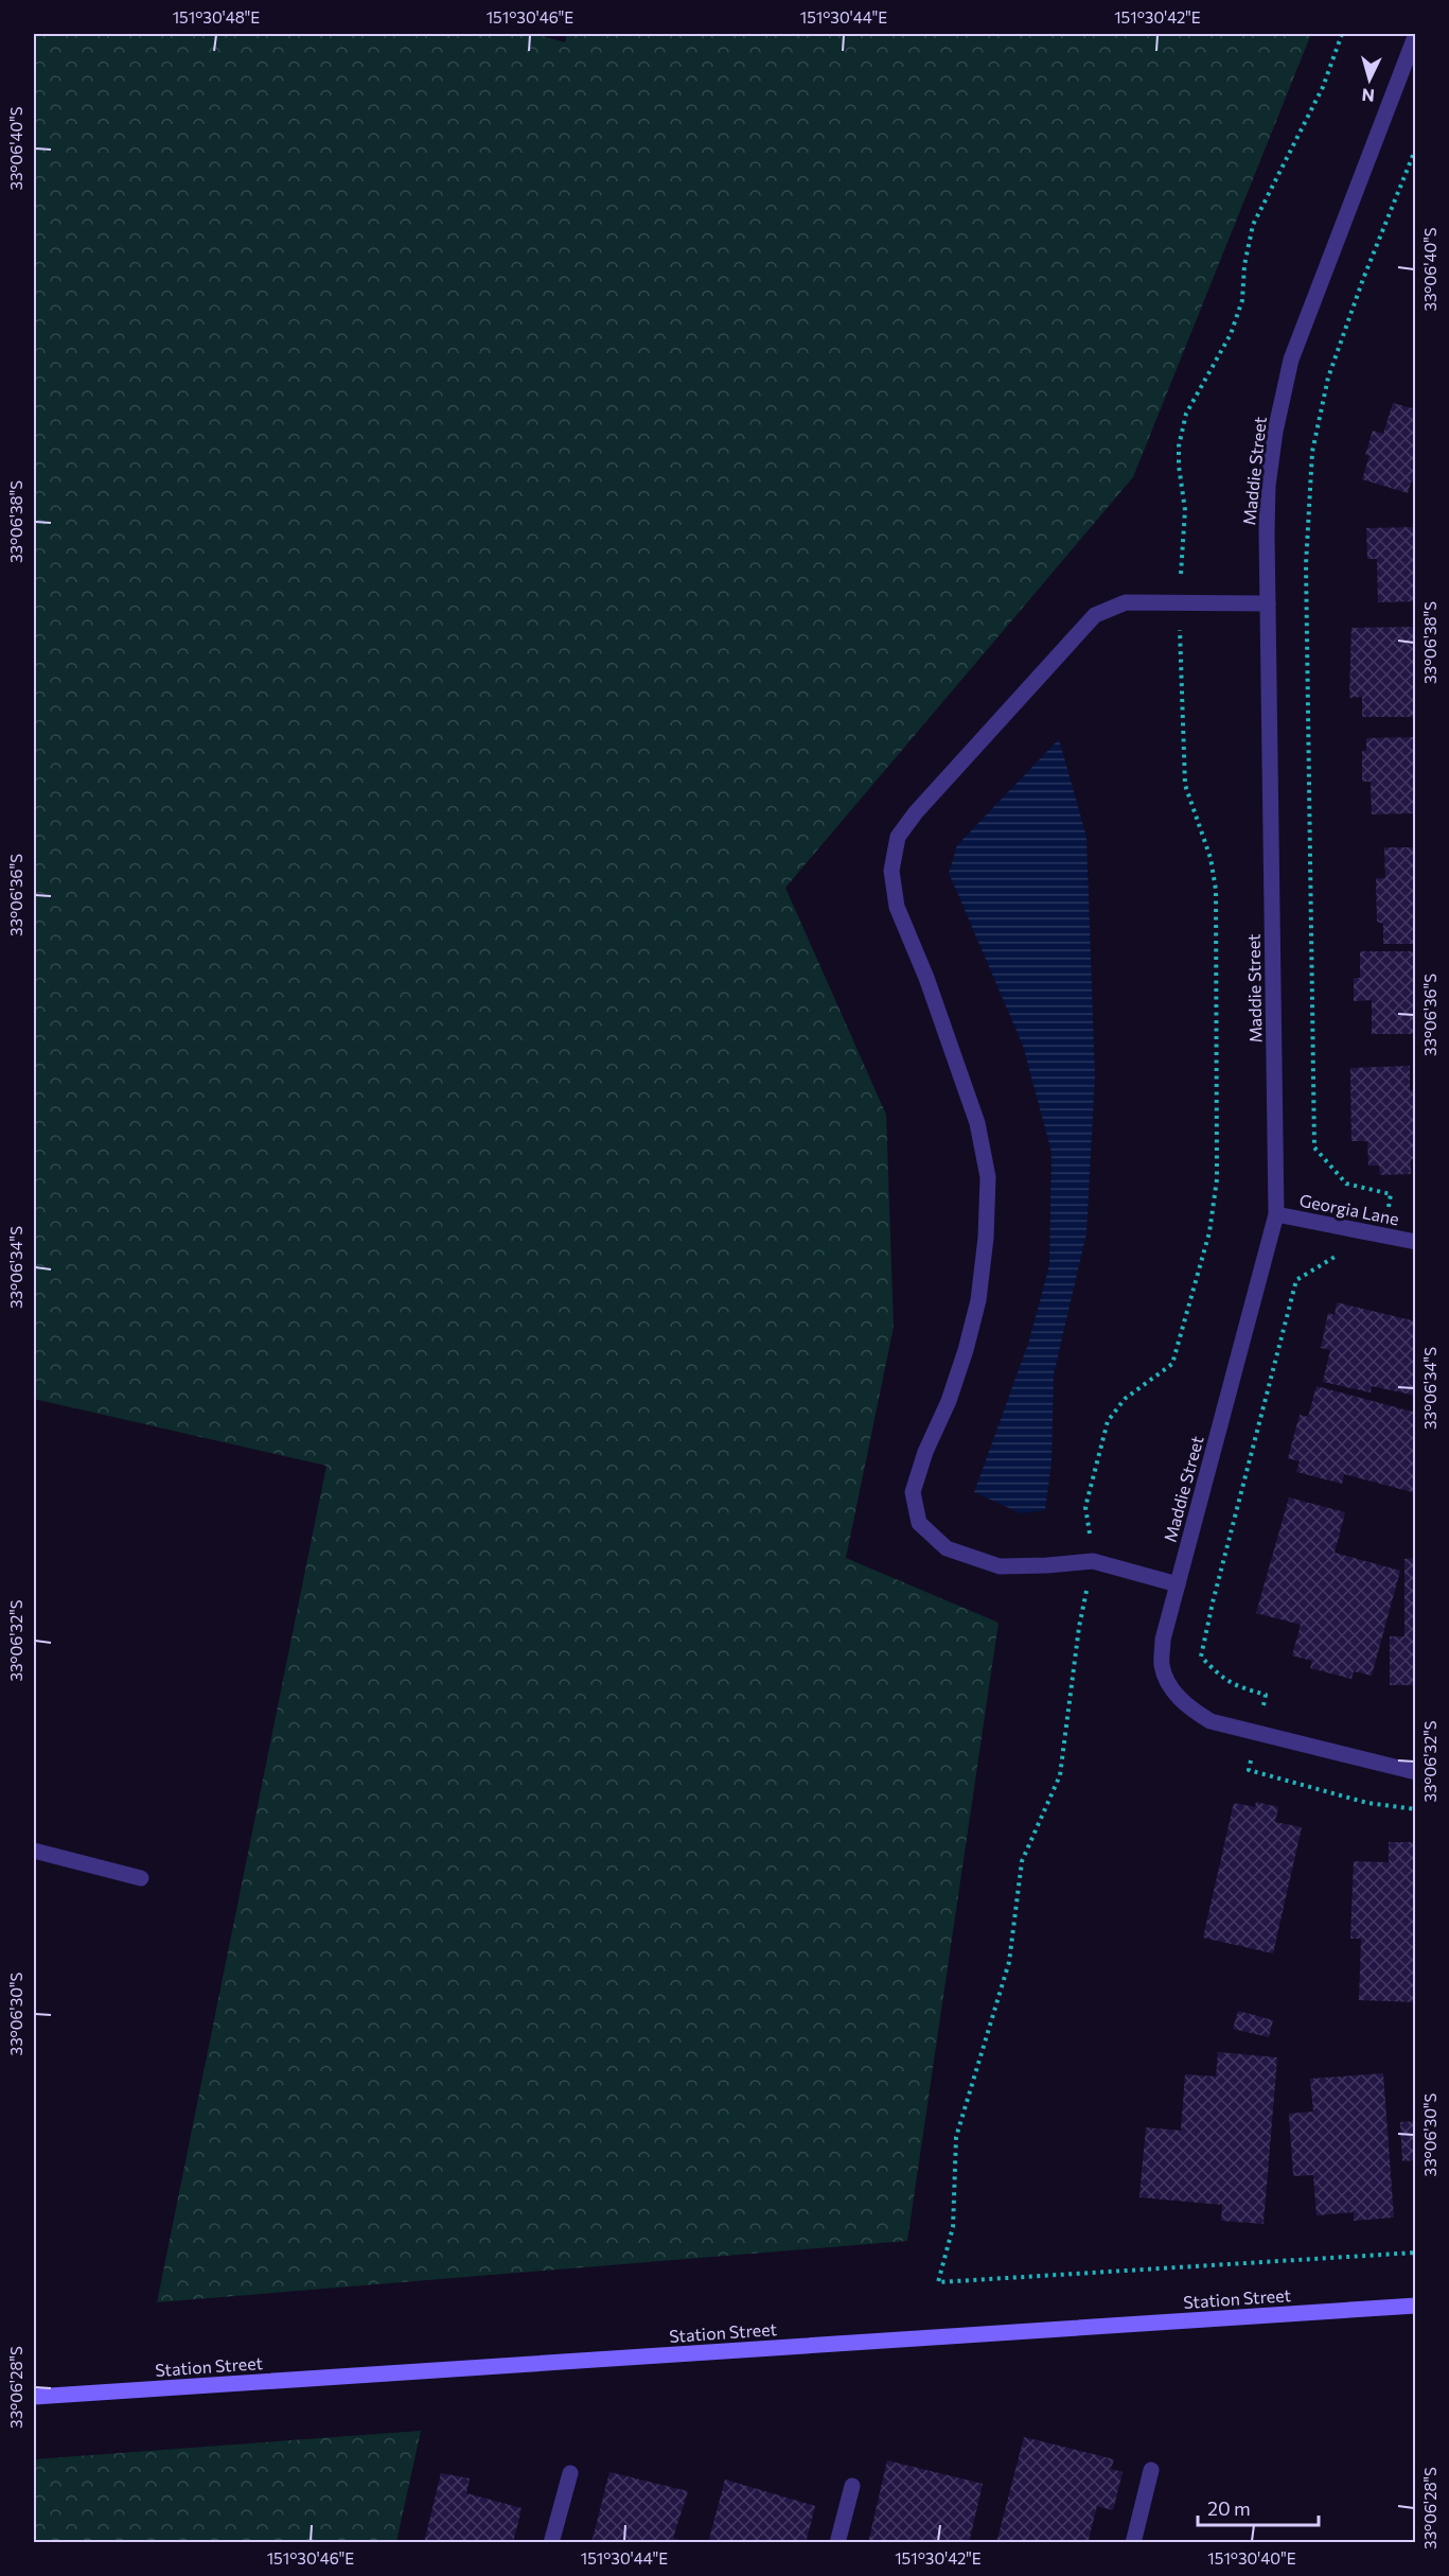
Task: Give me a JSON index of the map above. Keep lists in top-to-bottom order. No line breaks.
{"streets":{"street":["Maddie Street","Georgia Lane","Station Street"]},"crossings":[["Maddie Street","Georgia Lane"]],"scale_bar":"20 m","north":"bottom","coordinates":["151°30'48\"E","151°30'46\"E","151°30'44\"E","151°30'42\"E","33°06'40\"S","33°06'38\"S","33°06'36\"S","33°06'34\"S","33°06'32\"S","33°06'30\"S","33°06'28\"S","151°30'40\"E"]}
